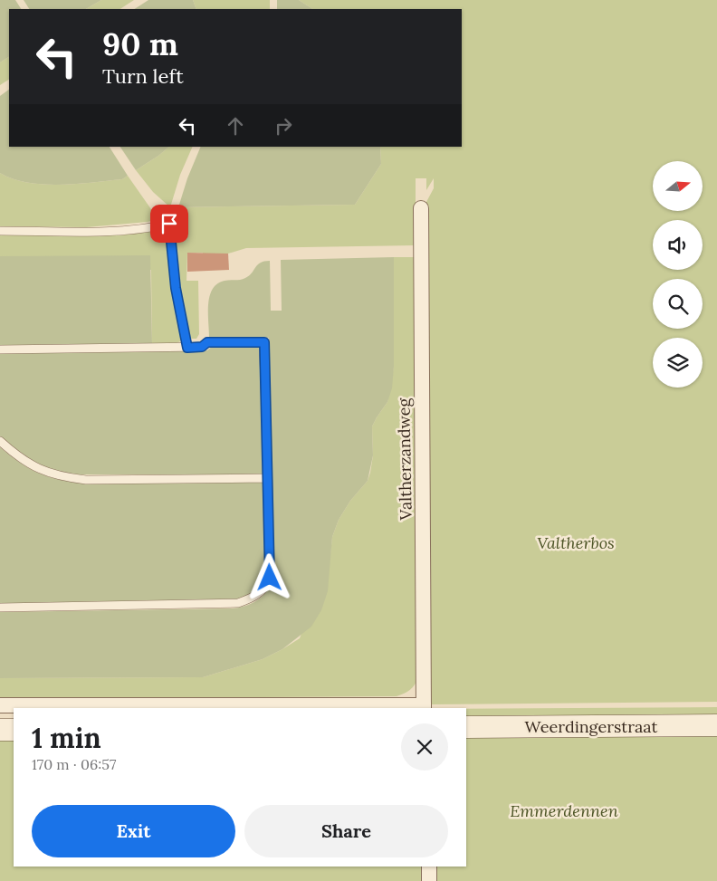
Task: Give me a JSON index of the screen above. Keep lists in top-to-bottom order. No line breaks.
{"streets":{"main road":["Weerdingerstraat"],"street":["Valtherzandweg"]},"parks":["Valtherbos","Emmerdennen"],"north":"right","page":{"turn":["90 m","Turn left"],"heading":["1 min","170 m · 06:57"],"buttons":["Exit","Share"]}}
